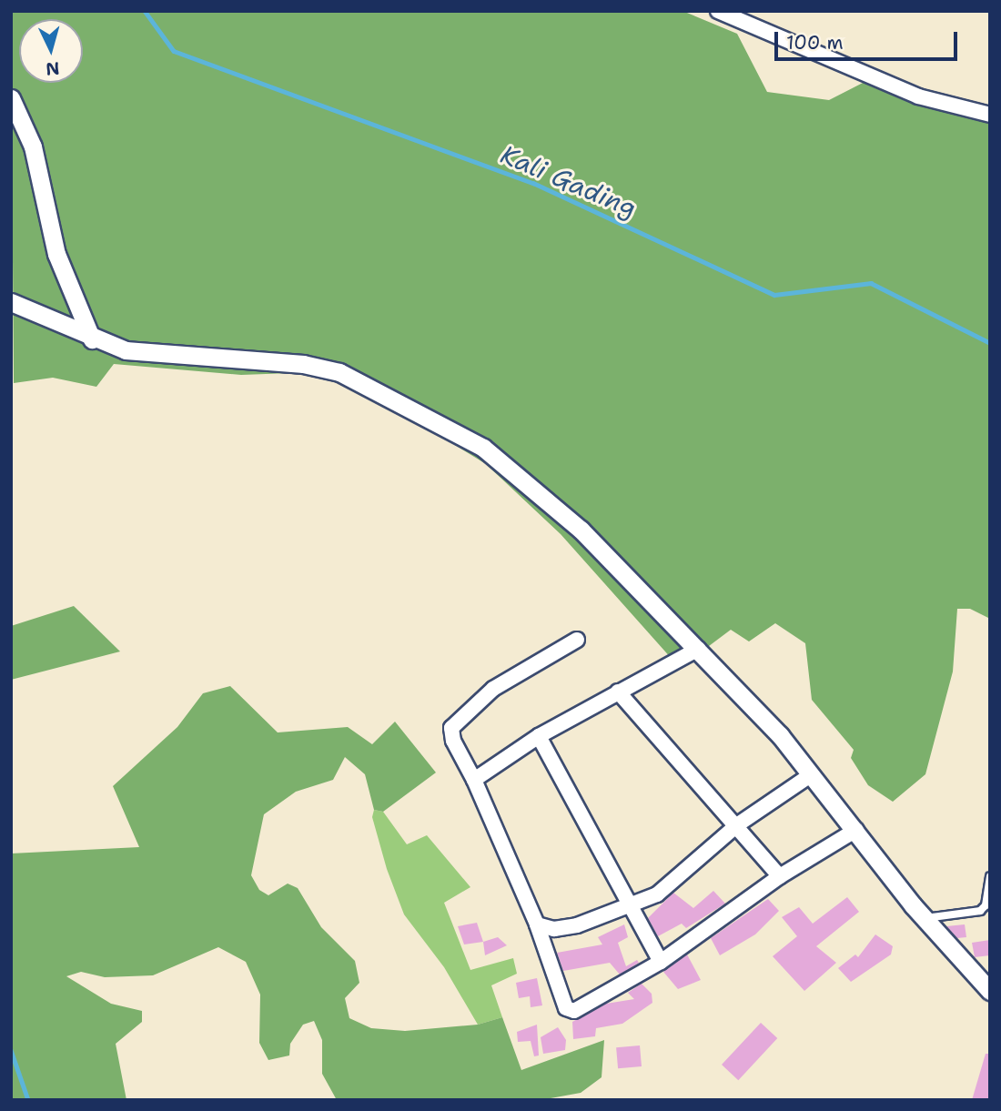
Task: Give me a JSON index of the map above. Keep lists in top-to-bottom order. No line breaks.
{"water":["Kali Gading"],"scale_bar":"100 m","north":"bottom"}
